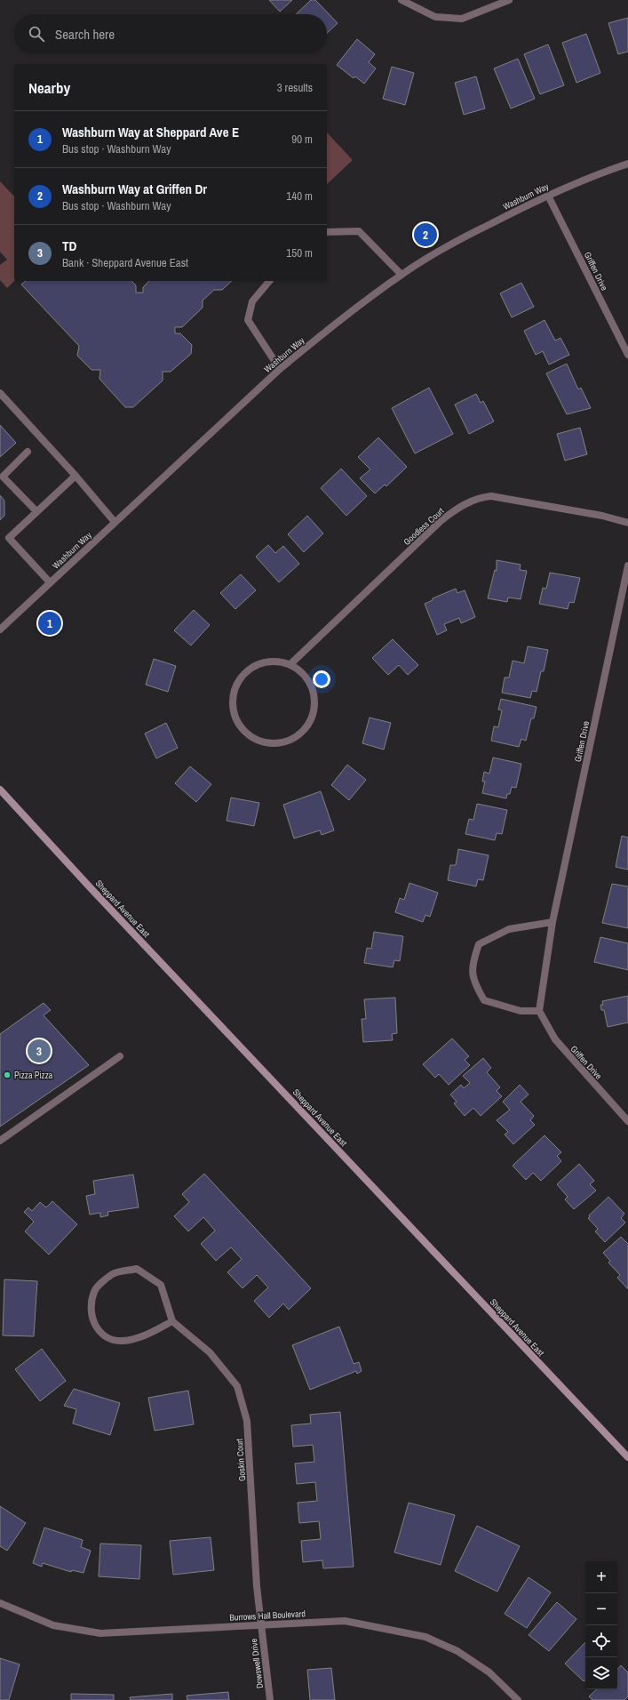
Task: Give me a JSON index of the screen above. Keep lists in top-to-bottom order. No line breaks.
{"streets":{"main road":["Sheppard Avenue East"],"street":["Washburn Way","Griffen Drive","Goodless Court","Goskin Court","Burrows Hall Boulevard","Dowswell Drive"]},"crossings":[["Washburn Way","Griffen Drive"],["Goskin Court","Burrows Hall Boulevard"],["Goskin Court","Dowswell Drive"],["Burrows Hall Boulevard","Dowswell Drive"]],"places":["Pizza Pizza"],"page":{"search":"Search here","heading":["Nearby","3 results"],"list":[{"mark":"1","name":"Washburn Way at Sheppard Ave E","note":"Bus stop · Washburn Way","value":"90 m"},{"mark":"2","name":"Washburn Way at Griffen Dr","note":"Bus stop · Washburn Way","value":"140 m"},{"mark":"3","name":"TD","note":"Bank · Sheppard Avenue East","value":"150 m"}],"pins":["2","1","3"],"map_buttons":["+","−"]}}
